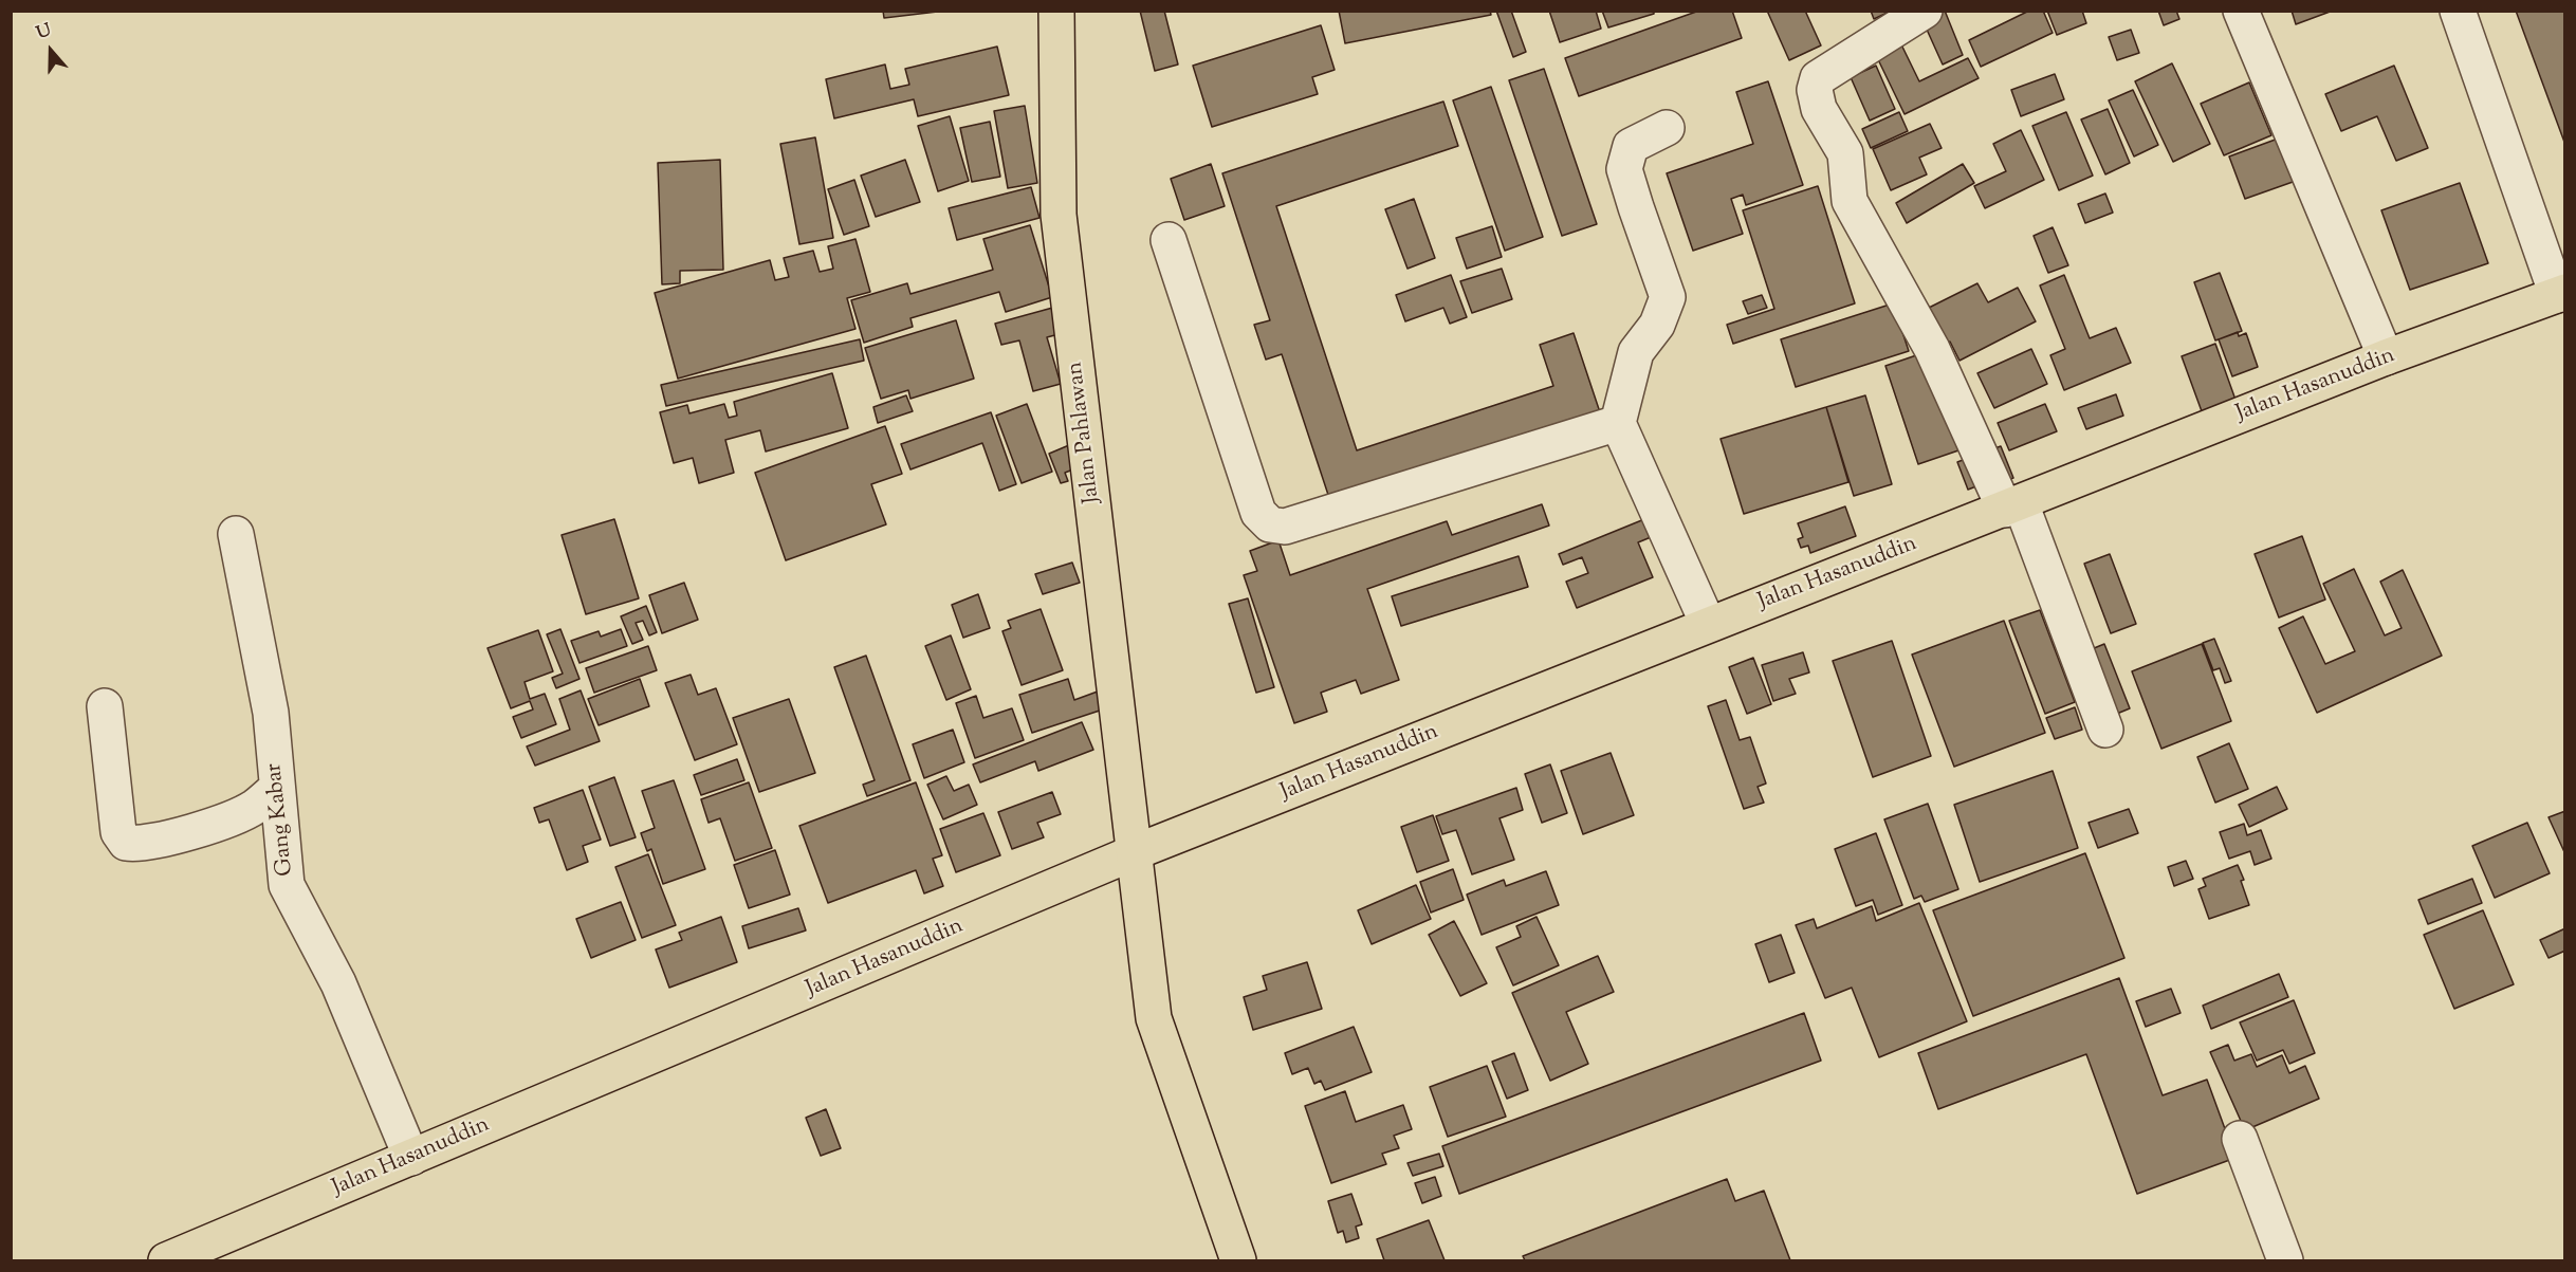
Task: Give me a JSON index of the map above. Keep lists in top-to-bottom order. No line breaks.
{"streets":{"main road":["Jalan Hasanuddin","Jalan Pahlawan"],"street":["Gang Kabar"]},"crossings":[["Jalan Hasanuddin","Jalan Pahlawan"],["Jalan Hasanuddin","Gang Kabar"]],"north":"top"}
